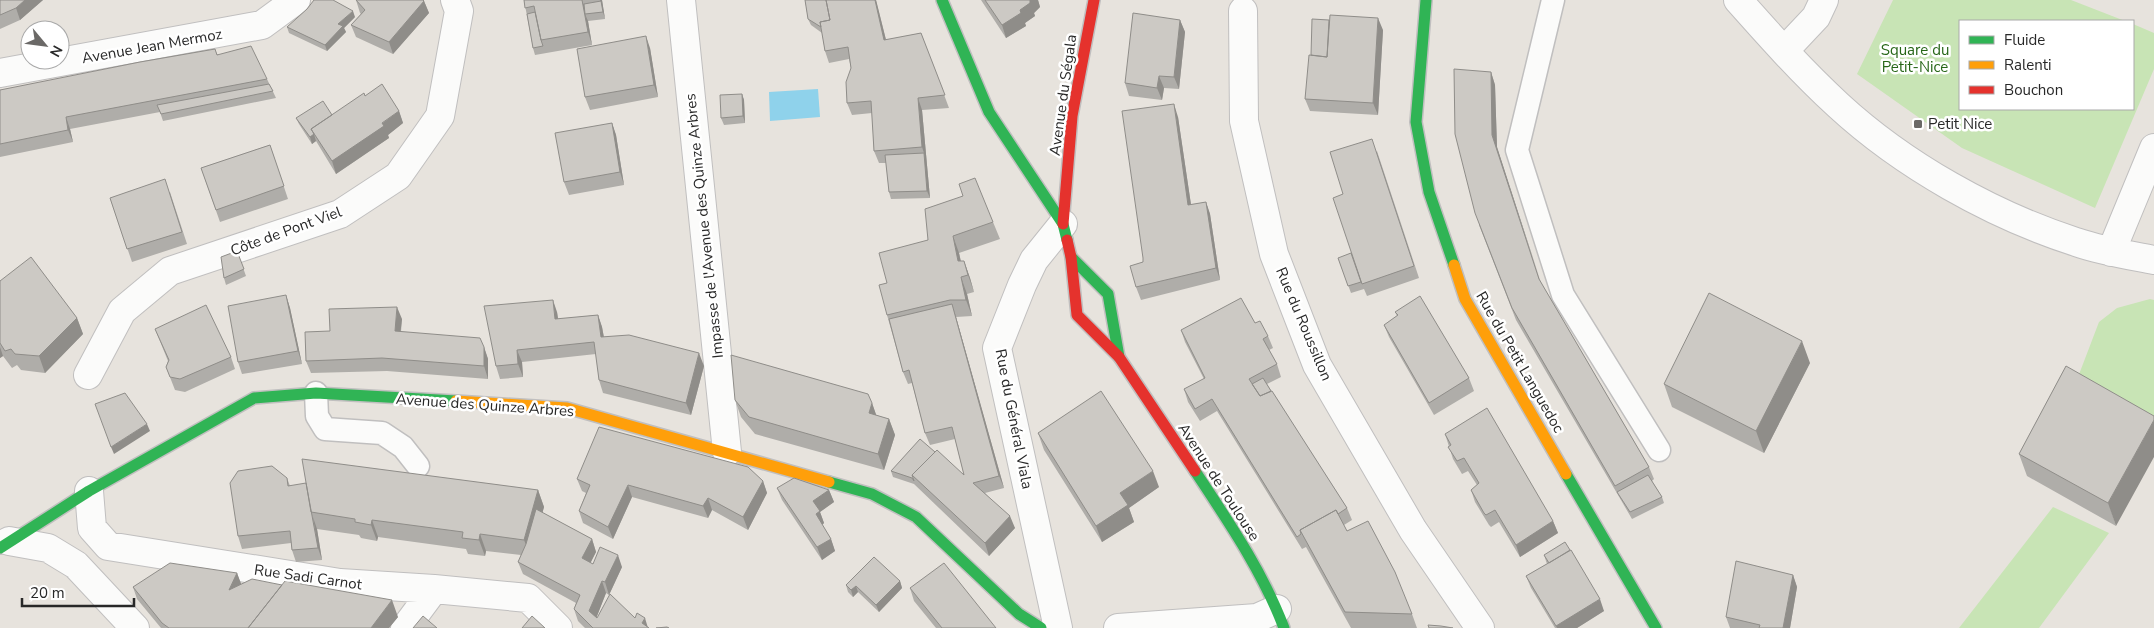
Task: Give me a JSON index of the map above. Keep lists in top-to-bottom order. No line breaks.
{"streets":{"street":["Avenue Jean Mermoz","Avenue du Ségala","Impasse de l'Avenue des Quinze Arbres","Côte de Pont Viel","Rue du Roussillon","Rue du Petit Languedoc","Avenue des Quinze Arbres","Rue du Général Viala","Avenue de Toulouse","Rue Sadi Carnot"]},"crossings":[["Avenue du Ségala","Rue du Général Viala"],["Avenue du Ségala","Avenue de Toulouse"],["Impasse de l'Avenue des Quinze Arbres","Avenue des Quinze Arbres"],["Rue du Général Viala","Avenue de Toulouse"]],"parks":["Square du Petit-Nice"],"places":{"transit":["Petit Nice"]},"legend":["Fluide","Ralenti","Bouchon"],"scale_bar":"20 m","north":"bottom right"}
